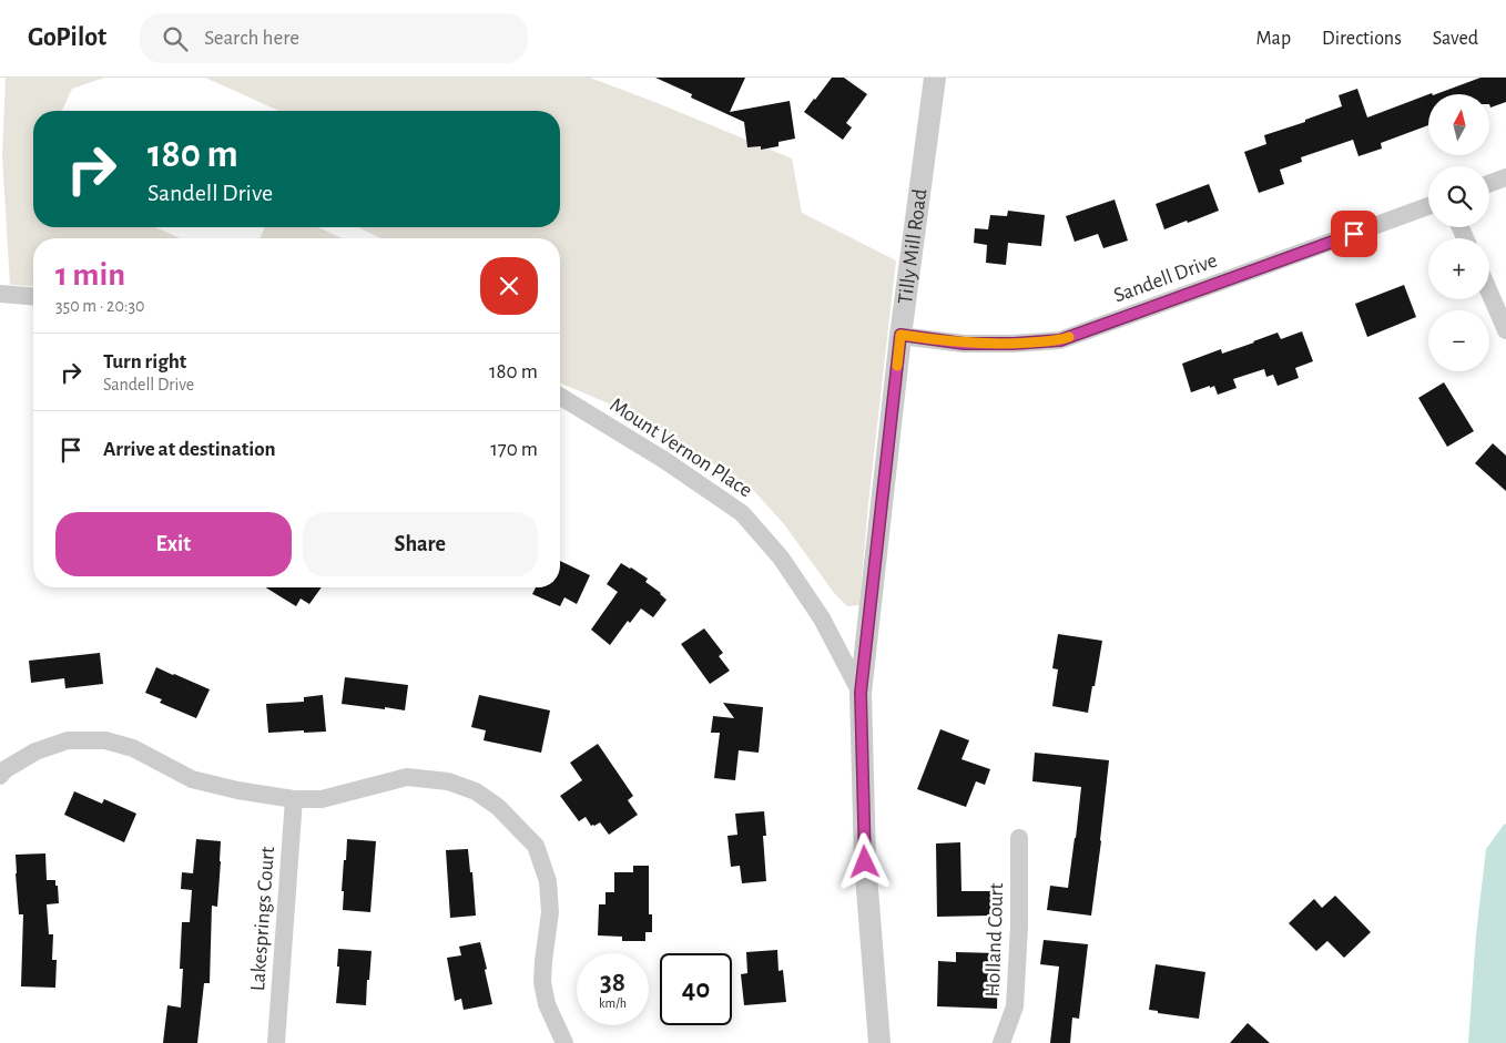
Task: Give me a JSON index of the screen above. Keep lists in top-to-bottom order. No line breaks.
{"streets":{"street":["Tilly Mill Road","Sandell Drive","Mount Vernon Place","Lakesprings Court","Holland Court"]},"crossings":[["Tilly Mill Road","Sandell Drive"],["Tilly Mill Road","Mount Vernon Place"]],"north":"top","page":{"header":"GoPilot","search":"Search here","nav":["Map","Directions","Saved"],"map_buttons":["+","−"],"turn":["180 m","Sandell Drive"],"heading":["1 min","350 m · 20:30"],"list":[{"name":"Turn right","note":"Sandell Drive","value":"180 m"},{"name":"Arrive at destination","value":"170 m"}],"buttons":["Exit","Share"],"speed":"38 km/h","limit":"40"}}
